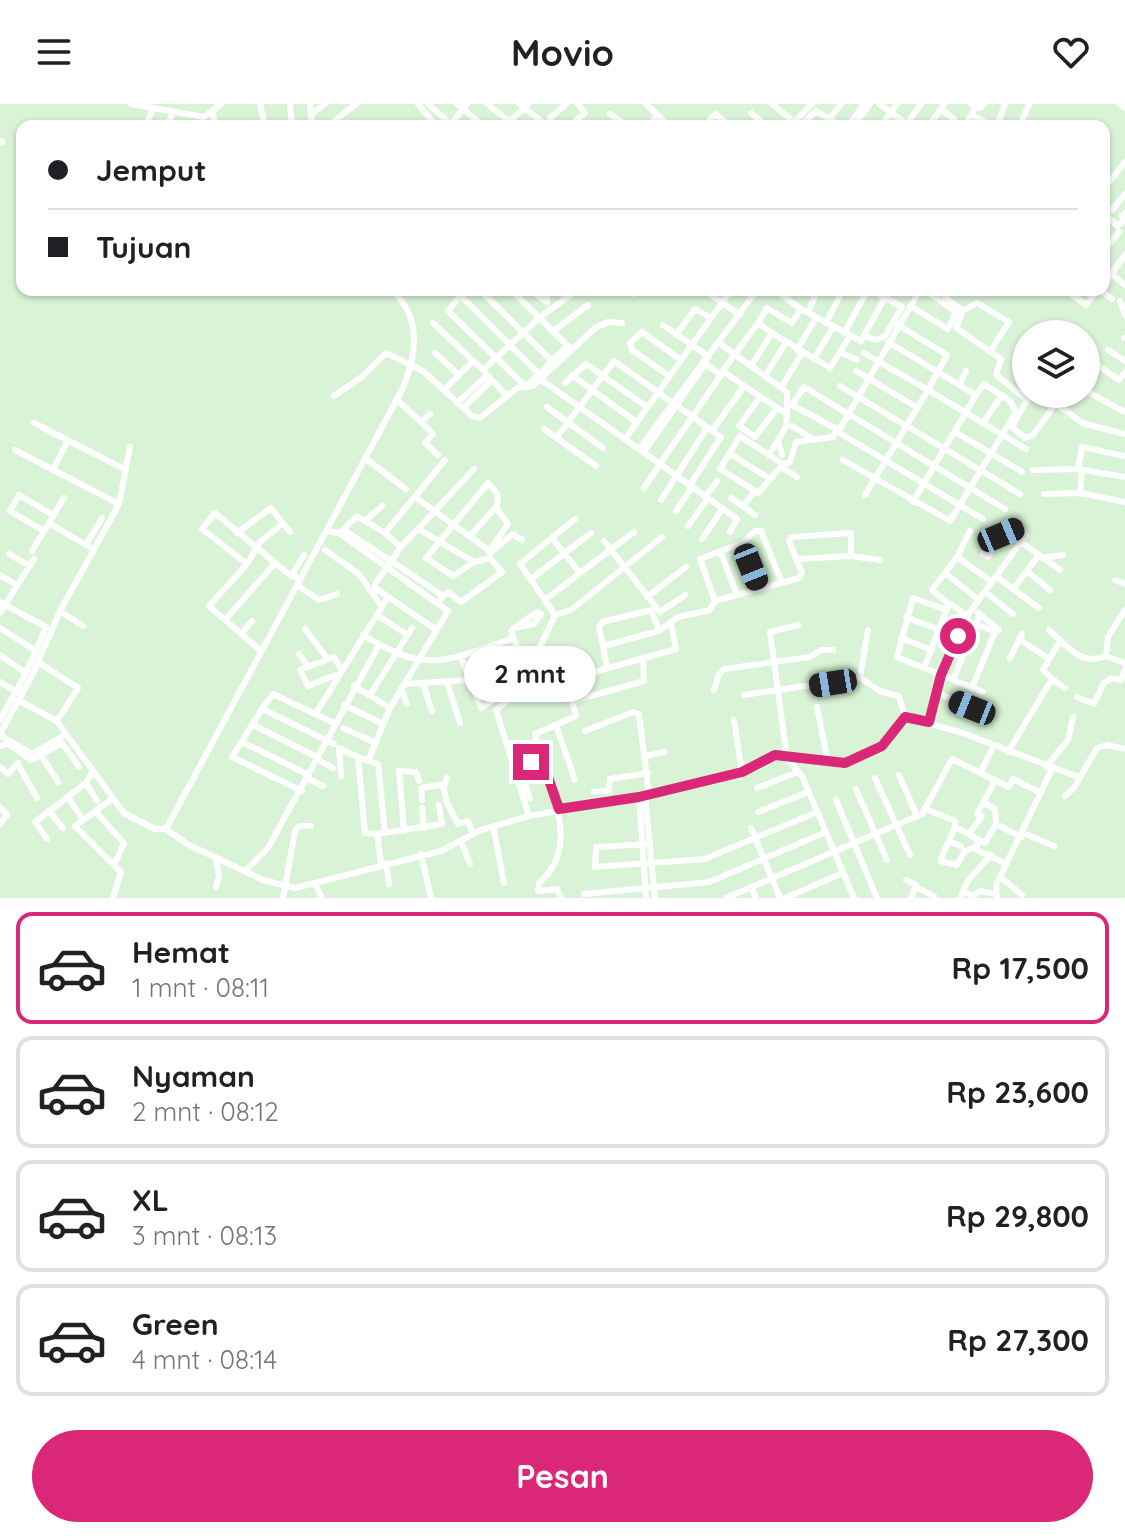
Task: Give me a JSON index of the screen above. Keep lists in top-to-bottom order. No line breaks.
{"page":{"header":"Movio","banner":["Jemput","Tujuan"],"bubble":"2 mnt","list":[{"name":"Hemat","note":"1 mnt · 08:11","value":"Rp 17,500"},{"name":"Nyaman","note":"2 mnt · 08:12","value":"Rp 23,600"},{"name":"XL","note":"3 mnt · 08:13","value":"Rp 29,800"},{"name":"Green","note":"4 mnt · 08:14","value":"Rp 27,300"}],"buttons":"Pesan"}}
